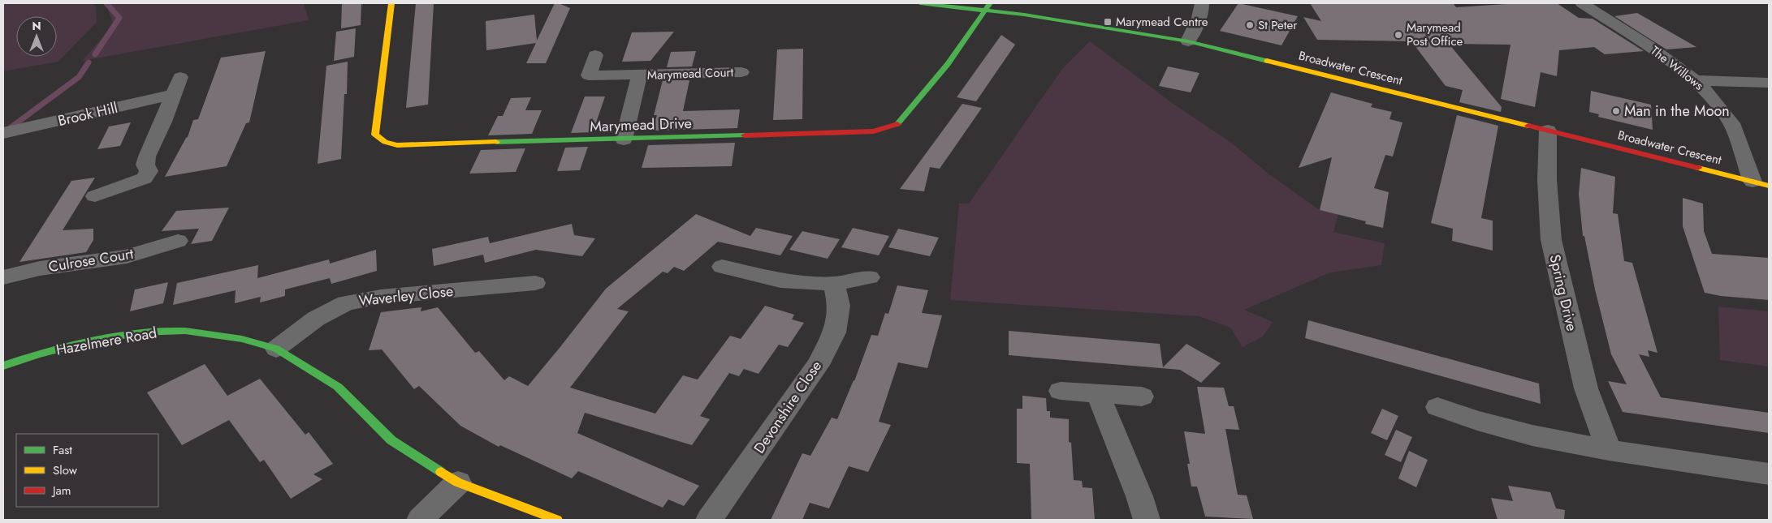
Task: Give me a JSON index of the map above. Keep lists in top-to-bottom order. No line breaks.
{"streets":{"street":["Broadwater Crescent","The Willows","Marymead Court","Brook Hill","Marymead Drive","Culrose Court","Spring Drive","Waverley Close","Hazelmere Road","Devonshire Close"]},"crossings":[["Broadwater Crescent","The Willows"],["Broadwater Crescent","Marymead Drive"],["Broadwater Crescent","Spring Drive"],["Marymead Court","Marymead Drive"],["Waverley Close","Hazelmere Road"]],"places":{"transit":["Marymead Centre"],"other":["St Peter","Marymead Post Office","Man in the Moon"]},"legend":["Fast","Slow","Jam"],"north":"top"}
